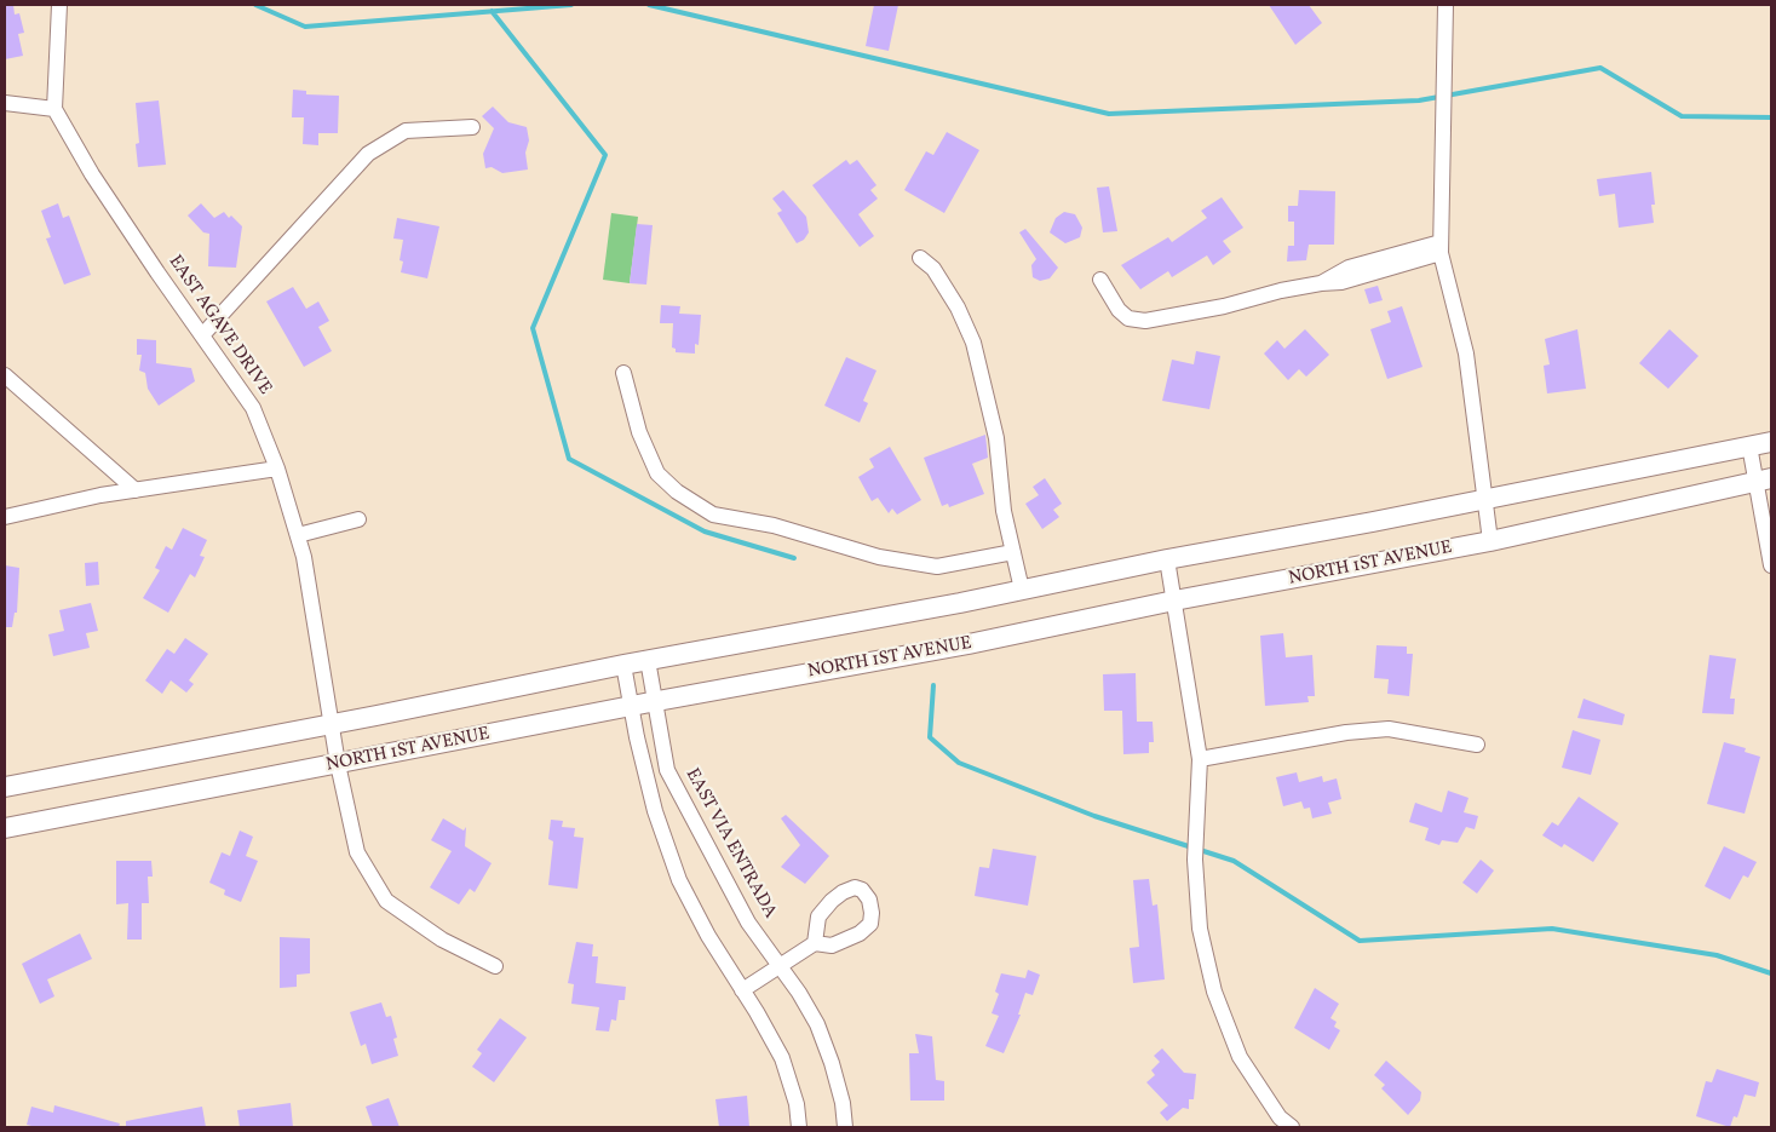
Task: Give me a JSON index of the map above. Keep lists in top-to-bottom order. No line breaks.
{"streets":{"main road":["NORTH 1ST AVENUE"],"street":["EAST AGAVE DRIVE","EAST VIA ENTRADA"]},"crossings":[["EAST AGAVE DRIVE","NORTH 1ST AVENUE"],["NORTH 1ST AVENUE","EAST VIA ENTRADA"]]}
